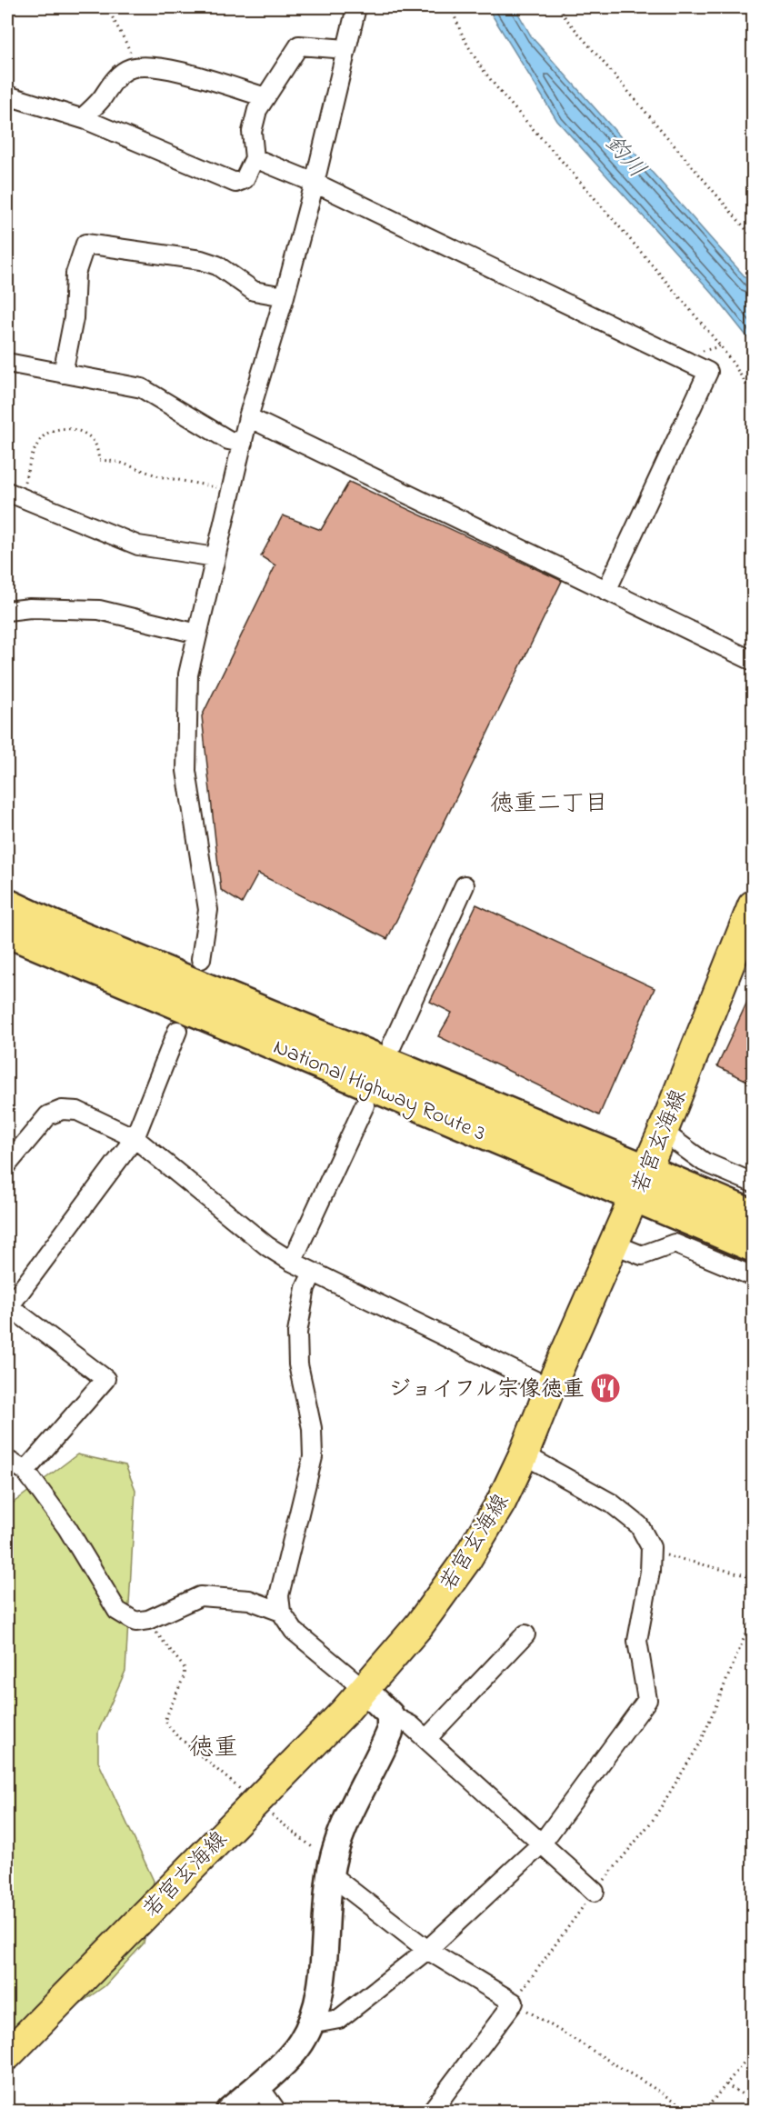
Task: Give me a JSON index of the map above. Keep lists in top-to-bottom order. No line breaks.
{"streets":{"highway":["National Highway Route 3"],"main road":["若宮玄海線"]},"crossings":[["National Highway Route 3","若宮玄海線"]],"districts":["徳重二丁目","徳重"],"water":["釣川"],"places":{"restaurant":["ジョイフル宗像徳重"]}}
